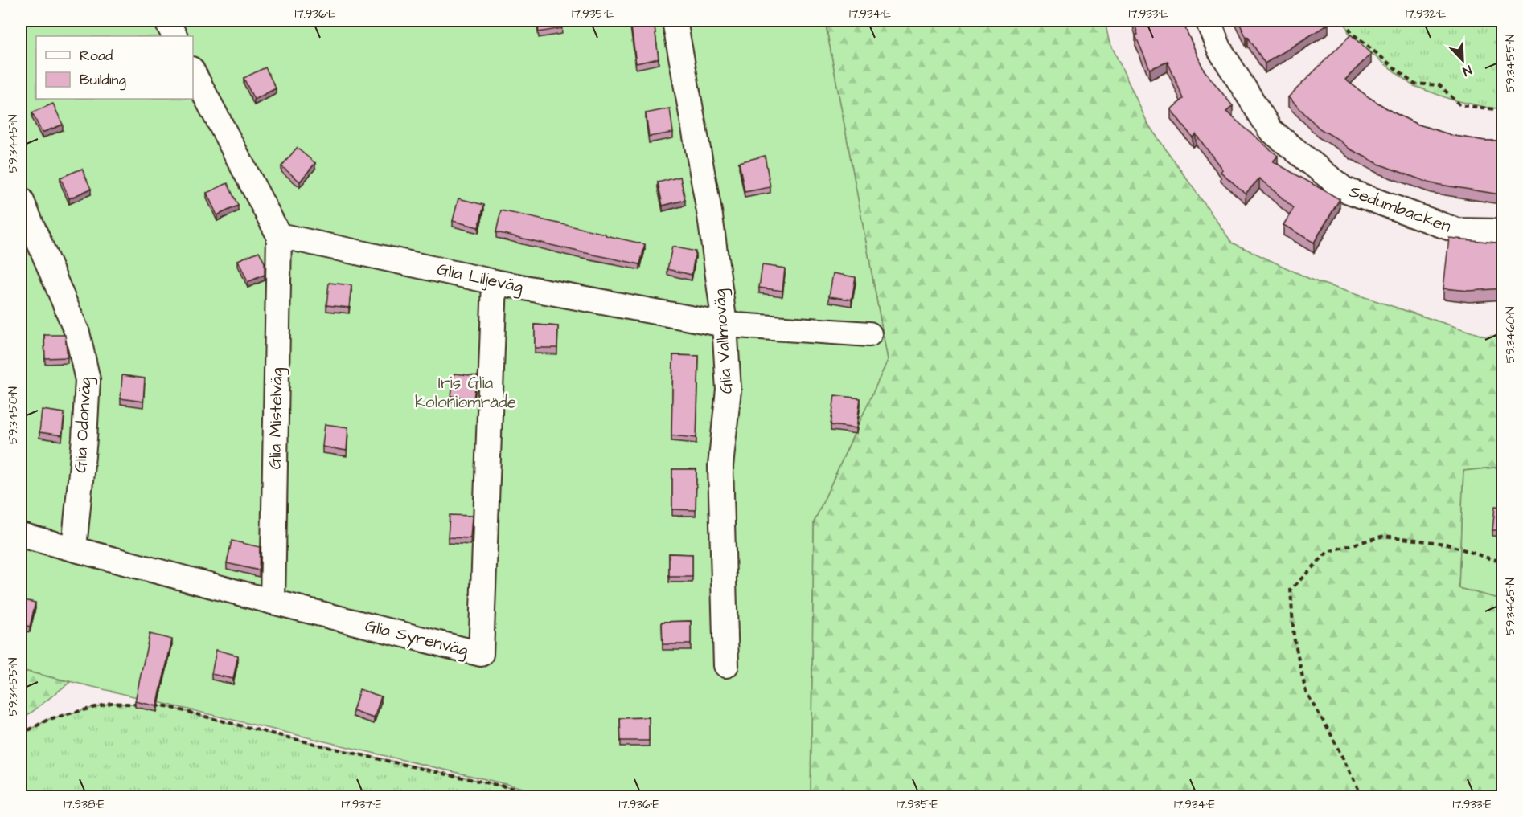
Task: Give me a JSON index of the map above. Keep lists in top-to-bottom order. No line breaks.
{"streets":{"street":["Sedumbacken","Glia Liljeväg","Glia Vallmoväg","Glia Mistelväg","Glia Odonväg","Glia Syrenväg"]},"crossings":[["Glia Liljeväg","Glia Vallmoväg"],["Glia Liljeväg","Glia Mistelväg"],["Glia Liljeväg","Glia Syrenväg"],["Glia Mistelväg","Glia Syrenväg"],["Glia Odonväg","Glia Syrenväg"]],"parks":["Iris Glia koloniområde"],"legend":["Road","Building"],"north":"bottom right","coordinates":["17.936°E","17.935°E","17.934°E","17.933°E","17.932°E","59.3455°N","59.3445°N","59.3460°N","59.3450°N","59.3465°N","17.938°E","17.937°E"]}
